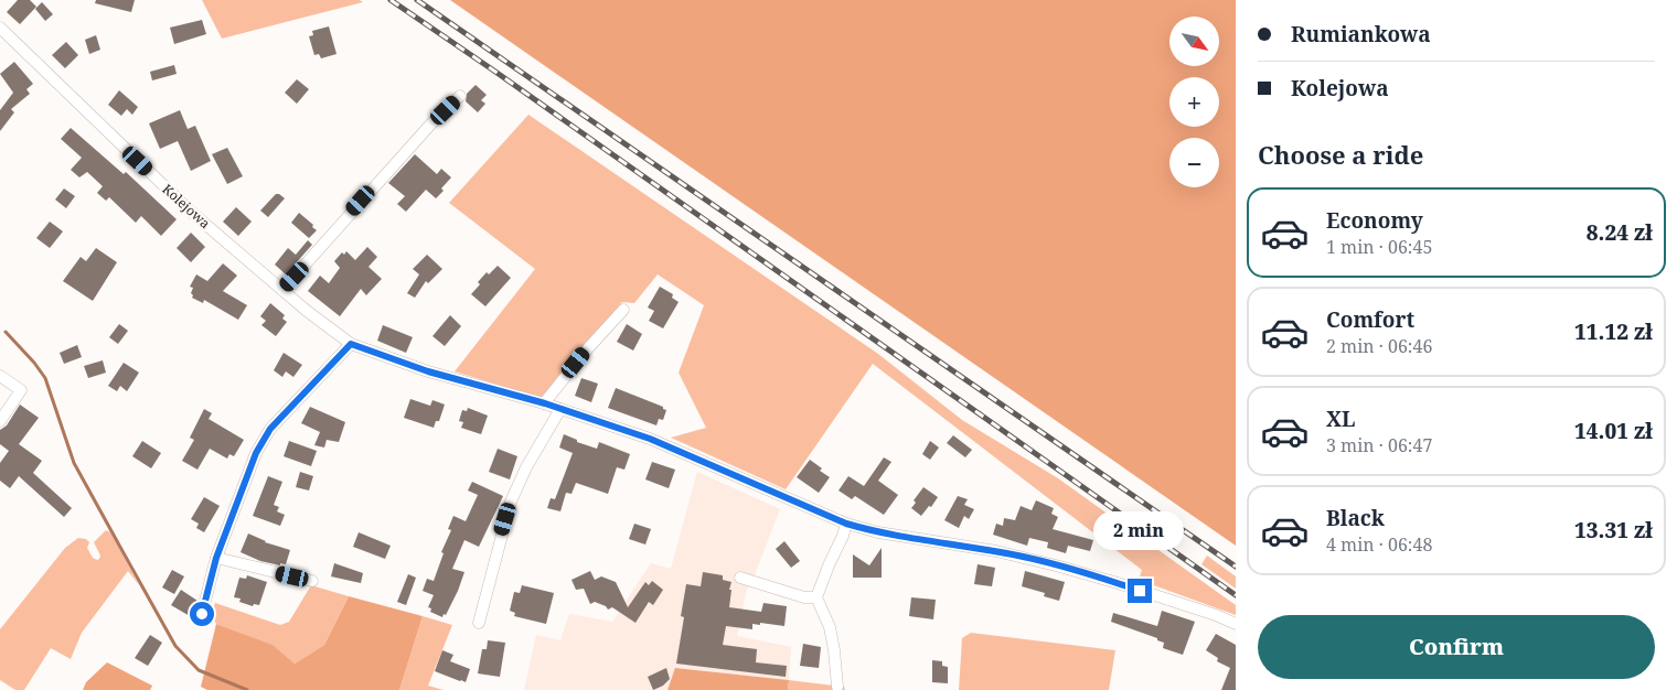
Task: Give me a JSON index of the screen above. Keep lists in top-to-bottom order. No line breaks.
{"streets":{"street":["Kolejowa"]},"north":"bottom right","page":{"banner":["Rumiankowa","Kolejowa"],"map_buttons":["+","−"],"heading":"Choose a ride","list":[{"name":"Economy","note":"1 min · 06:45","value":"8.24 zł"},{"name":"Comfort","note":"2 min · 06:46","value":"11.12 zł"},{"name":"XL","note":"3 min · 06:47","value":"14.01 zł"},{"name":"Black","note":"4 min · 06:48","value":"13.31 zł"}],"bubble":"2 min","buttons":"Confirm"}}
